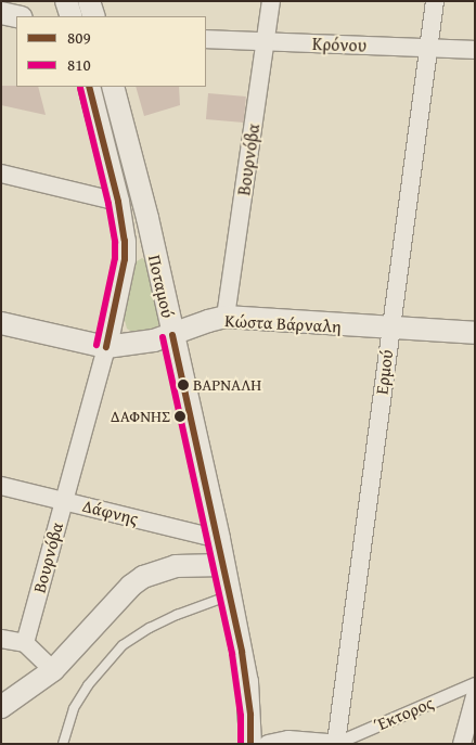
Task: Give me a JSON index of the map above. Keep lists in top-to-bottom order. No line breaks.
{"streets":{"street":["Κρόνου","Βουρνόβα","Ποταμού","Κώστα Βάρναλη","Ερμού","Δάφνης","Έκτορος"]},"crossings":[["Κρόνου","Βουρνόβα"],["Κρόνου","Ερμού"],["Βουρνόβα","Ποταμού"],["Βουρνόβα","Κώστα Βάρναλη"],["Βουρνόβα","Δάφνης"],["Ποταμού","Κώστα Βάρναλη"],["Ποταμού","Δάφνης"],["Κώστα Βάρναλη","Ερμού"],["Ερμού","Έκτορος"]],"places":["ΒΑΡΝΑΛΗ","ΔΑΦΝΗΣ"],"lines":["transit line 809","transit line 810"],"legend":["809","810"]}
